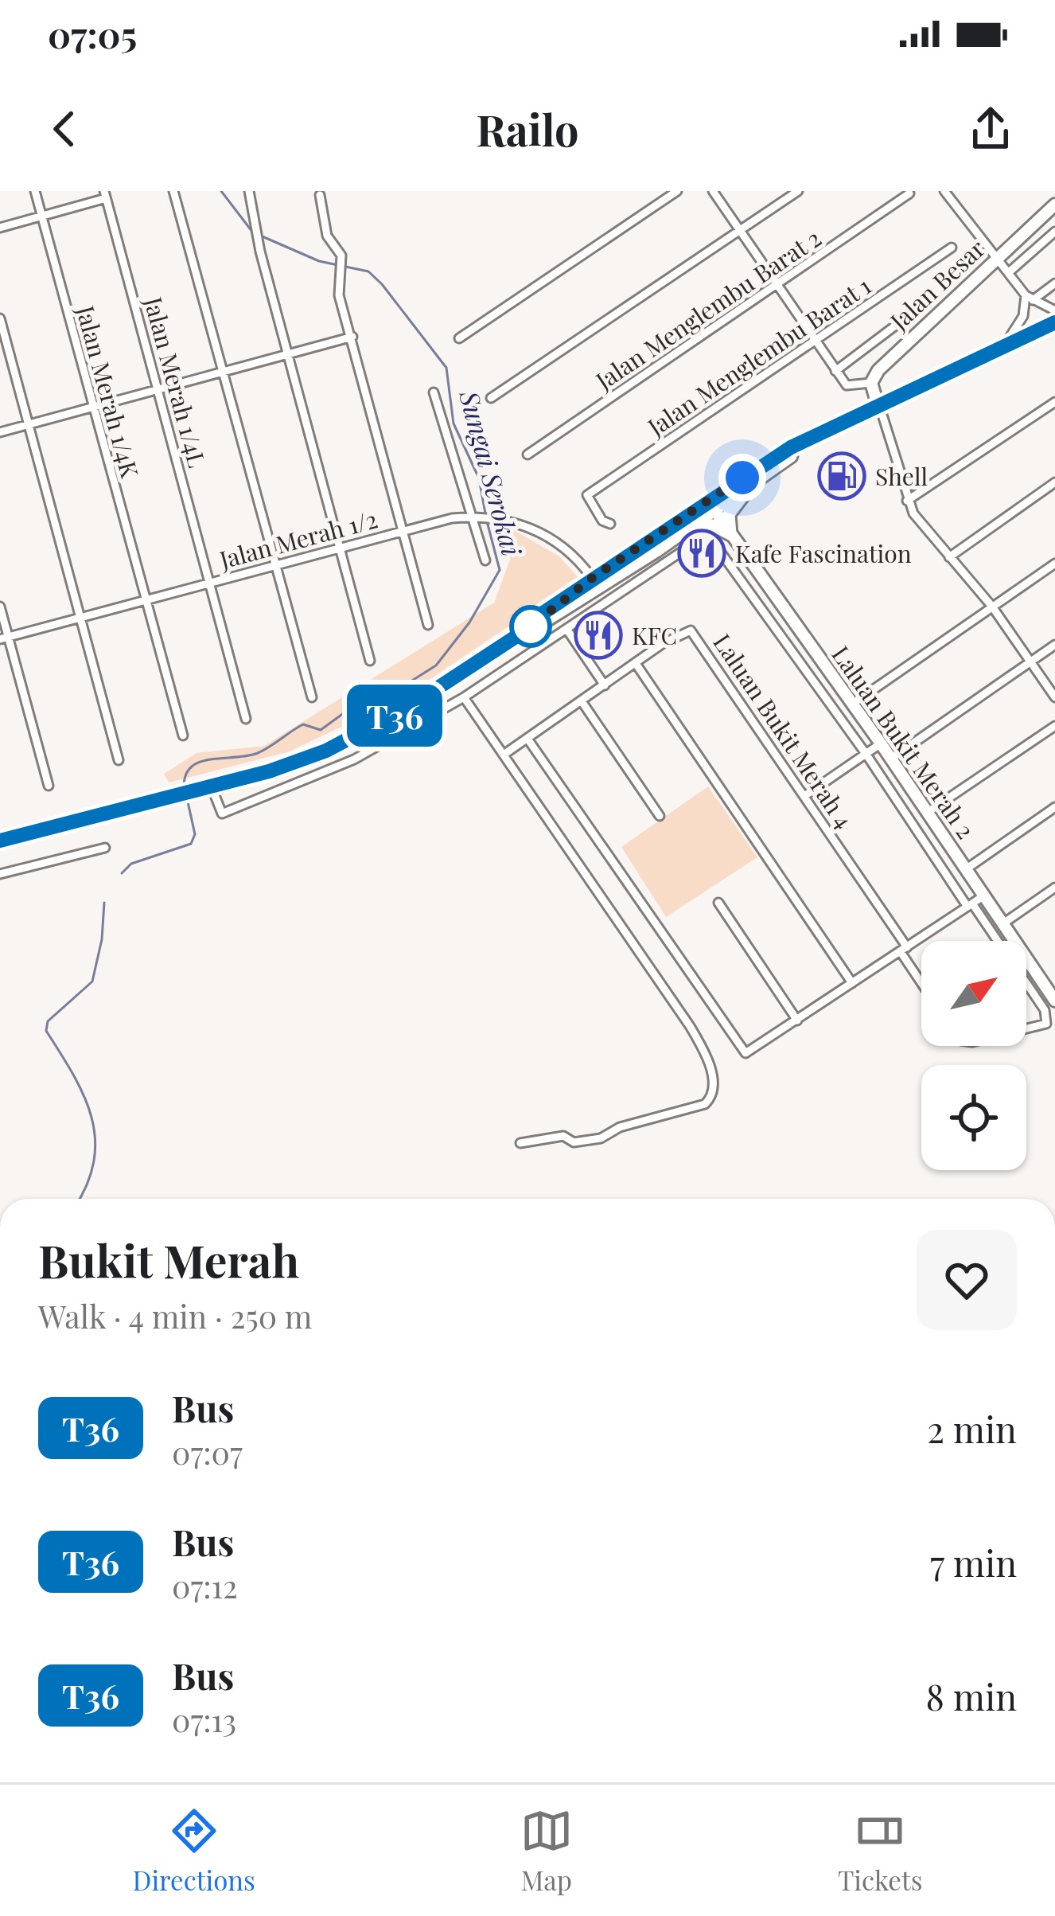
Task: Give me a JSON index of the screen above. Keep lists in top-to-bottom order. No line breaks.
{"streets":{"street":["Jalan Besar","Jalan Menglembu Barat 2","Jalan Menglembu Barat 1","Jalan Merah 1/4L","Jalan Merah 1/4K","Jalan Merah 1/2","Laluan Bukit Merah 4","Laluan Bukit Merah 2"]},"crossings":[["Jalan Merah 1/4L","Jalan Merah 1/2"],["Jalan Merah 1/4K","Jalan Merah 1/2"]],"water":["Sungai Serokai"],"places":{"fuel station":["Shell"],"restaurant":["Kafe Fascination","KFC"]},"lines":["bus line T36"],"north":"top right","page":{"status":"07:05","header":"Railo","on_map":"T36","heading":["Bukit Merah","Walk · 4 min · 250 m"],"list":[{"mark":"T36","name":"Bus","note":"07:07","value":"2 min"},{"mark":"T36","name":"Bus","note":"07:12","value":"7 min"},{"mark":"T36","name":"Bus","note":"07:13","value":"8 min"}],"tabs":["Directions","Map","Tickets"]}}
